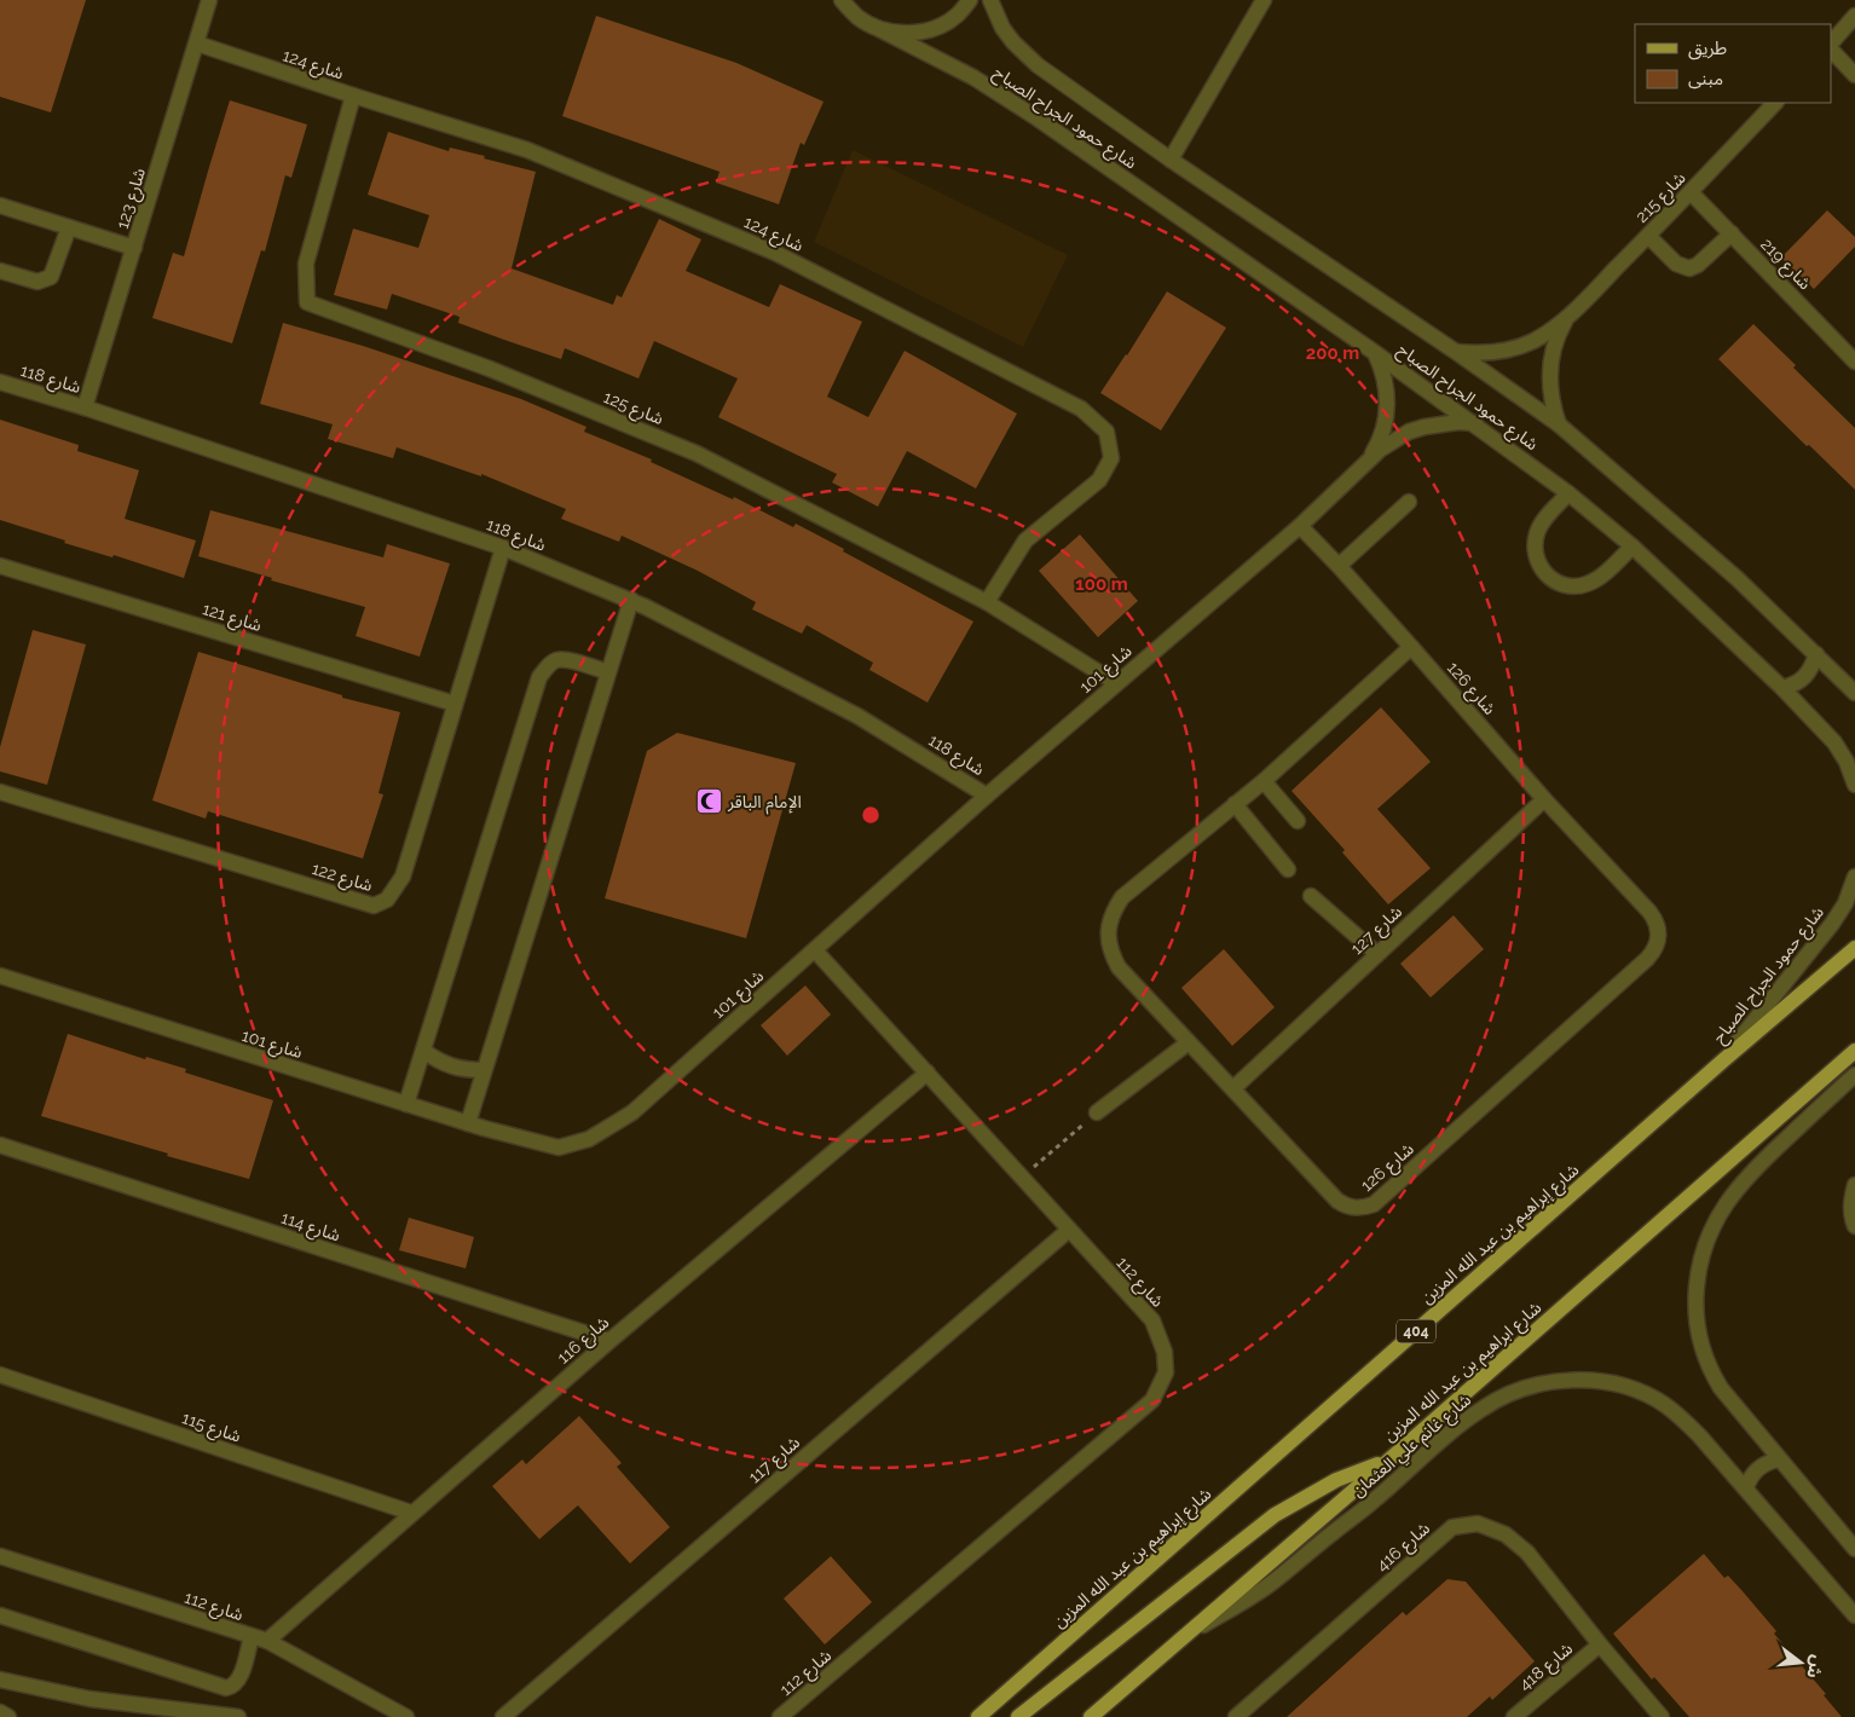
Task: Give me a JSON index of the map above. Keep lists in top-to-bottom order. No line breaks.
{"streets":{"main road":["شارع إبراهيم بن عبد الله المزين","404","شارع ابراهيم بن عبد الله المزين"],"street":["شارع 124","شارع حمود الجراح الصباح","شارع 215","شارع 123","شارع 219","شارع 118","شارع 125","شارع 121","شارع 101","شارع 126","شارع 122","شارع 127","شارع 114","شارع 112","شارع 116","شارع 115","شارع غانم علي العثمان","شارع 117","شارع 416","شارع 418"]},"crossings":[["شارع 124","شارع 123"],["شارع 124","شارع 125"],["شارع حمود الجراح الصباح","شارع 215"],["شارع حمود الجراح الصباح","شارع 101"],["شارع حمود الجراح الصباح","شارع إبراهيم بن عبد الله المزين"],["شارع 215","شارع 219"],["شارع 123","شارع 118"],["شارع 118","شارع 101"],["شارع 118","شارع 122"],["شارع 125","شارع 101"],["شارع 121","شارع 122"],["شارع 101","شارع 126"],["شارع 101","شارع 112"],["شارع 126","شارع 127"],["شارع 114","شارع 116"],["شارع 112","شارع 116"],["شارع 112","شارع 117"],["شارع 116","شارع 115"],["شارع ابراهيم بن عبد الله المزين","شارع غانم علي العثمان"],["شارع 416","شارع 418"]],"places":{"mosque":["الإمام الباقر"]},"legend":["طريق","مبنى"],"north":"right","rings":["200 m","100 m"]}
